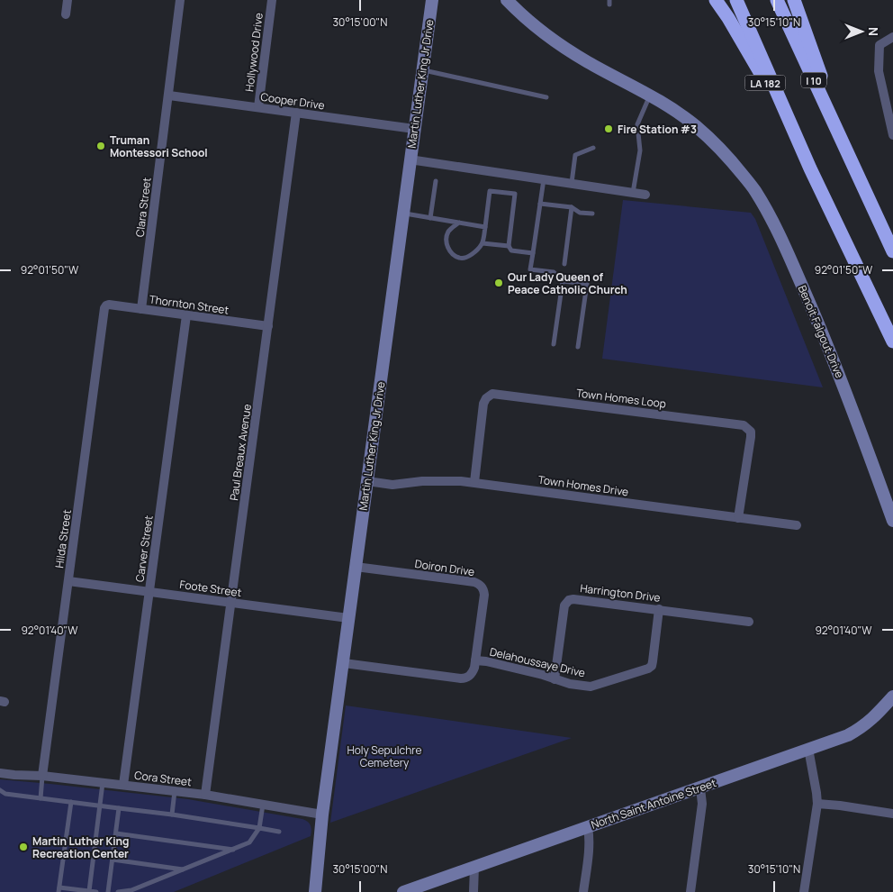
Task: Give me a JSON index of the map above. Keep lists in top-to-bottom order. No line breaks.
{"streets":{"highway":["I 10","LA 182"],"street":["Hollywood Drive","Martin Luther King Jr Drive","Cooper Drive","Clara Street","Thornton Street","Benoit Falgout Drive","Town Homes Loop","Paul Breaux Avenue","Town Homes Drive","Hilda Street","Carver Street","Doiron Drive","Foote Street","Harrington Drive","Delahoussaye Drive","Cora Street","North Saint Antoine Street"]},"crossings":[["Hollywood Drive","Cooper Drive"],["Martin Luther King Jr Drive","Cooper Drive"],["Martin Luther King Jr Drive","Town Homes Drive"],["Martin Luther King Jr Drive","Doiron Drive"],["Martin Luther King Jr Drive","Foote Street"],["Martin Luther King Jr Drive","Delahoussaye Drive"],["Martin Luther King Jr Drive","Cora Street"],["Cooper Drive","Clara Street"],["Cooper Drive","Paul Breaux Avenue"],["Clara Street","Thornton Street"],["Thornton Street","Paul Breaux Avenue"],["Thornton Street","Hilda Street"],["Thornton Street","Carver Street"],["Town Homes Loop","Town Homes Drive"],["Paul Breaux Avenue","Foote Street"],["Paul Breaux Avenue","Cora Street"],["Hilda Street","Foote Street"],["Hilda Street","Cora Street"],["Carver Street","Foote Street"],["Carver Street","Cora Street"],["Doiron Drive","Delahoussaye Drive"],["Harrington Drive","Delahoussaye Drive"]],"parks":["Holy Sepulchre Cemetery"],"places":["Fire Station #3","Truman Montessori School","Our Lady Queen of Peace Catholic Church","Martin Luther King Recreation Center"],"north":"right","coordinates":["30°15'00\"N","30°15'10\"N","92°01'50\"W","92°01'40\"W"]}
